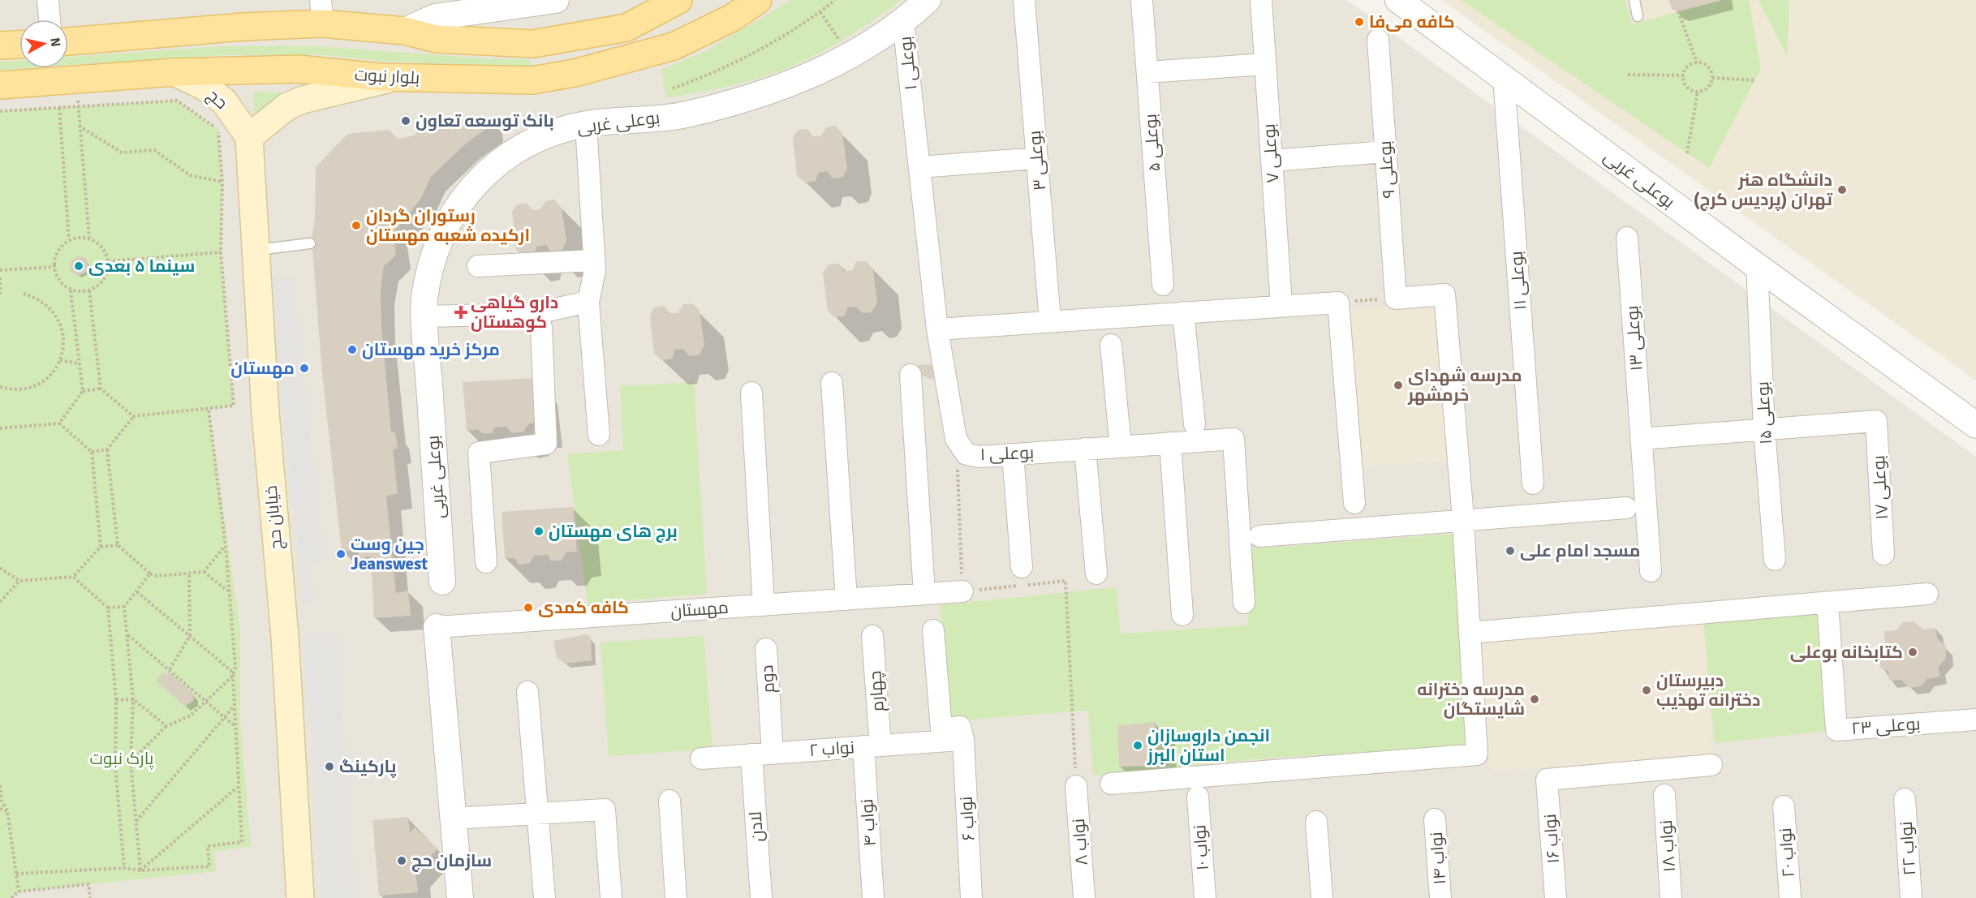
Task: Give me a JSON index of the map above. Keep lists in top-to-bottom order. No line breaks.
{"streets":{"main road":["بلوار نبوت","حج","خیابان حج"],"street":["بوعلی ۱","بوعلی غربی","بوعلی ۵","بوعلی ۷","بوعلی ۳","بوعلی ۹","بوعلی ۱۱","بوعلی ۱۳","بوعلی ۱۵","بوعلی ۱۷","مهستان","دوم","چهارم","بوعلی ۲۳","نواب ۲","نواب ۶","نواب ۴","لادن","نواب ۱۶","نواب ۸","نواب ۱۸","نواب ۱۰","نواب ۲۲","نواب ۲۰","نواب ۱۴"]},"crossings":[["بوعلی ۱","بوعلی غربی"],["بلوار نبوت","حج"],["حج","خیابان حج"],["بوعلی غربی","بوعلی ۱۱"],["بوعلی غربی","بوعلی ۱۵"],["بوعلی ۱۵","بوعلی ۱۷"],["دوم","نواب ۲"],["چهارم","نواب ۲"],["چهارم","نواب ۴"],["نواب ۲","نواب ۶"],["نواب ۲","نواب ۴"],["نواب ۲","لادن"]],"parks":["پارک نبوت"],"places":{"other":["کافه می‌فا","بانک توسعه تعاون","دانشگاه هنر تهران (پردیس کرج)","رستوران گردان ارکیده شعبه مهستان","سینما ۵ بعدی","مرکز خرید مهستان","مهستان","مدرسه شهدای خرمشهر","برج های مهستان","مسجد امام علی","جین وست Jeanswest","کافه کمدی","کتابخانه بوعلی","دبیرستان دخترانه تهذیب","مدرسه دخترانه شایستگان","انجمن داروسازان استان البرز","پارکینگ","سازمان حج"],"health":["دارو گیاهی کوهستان"]},"north":"right"}
